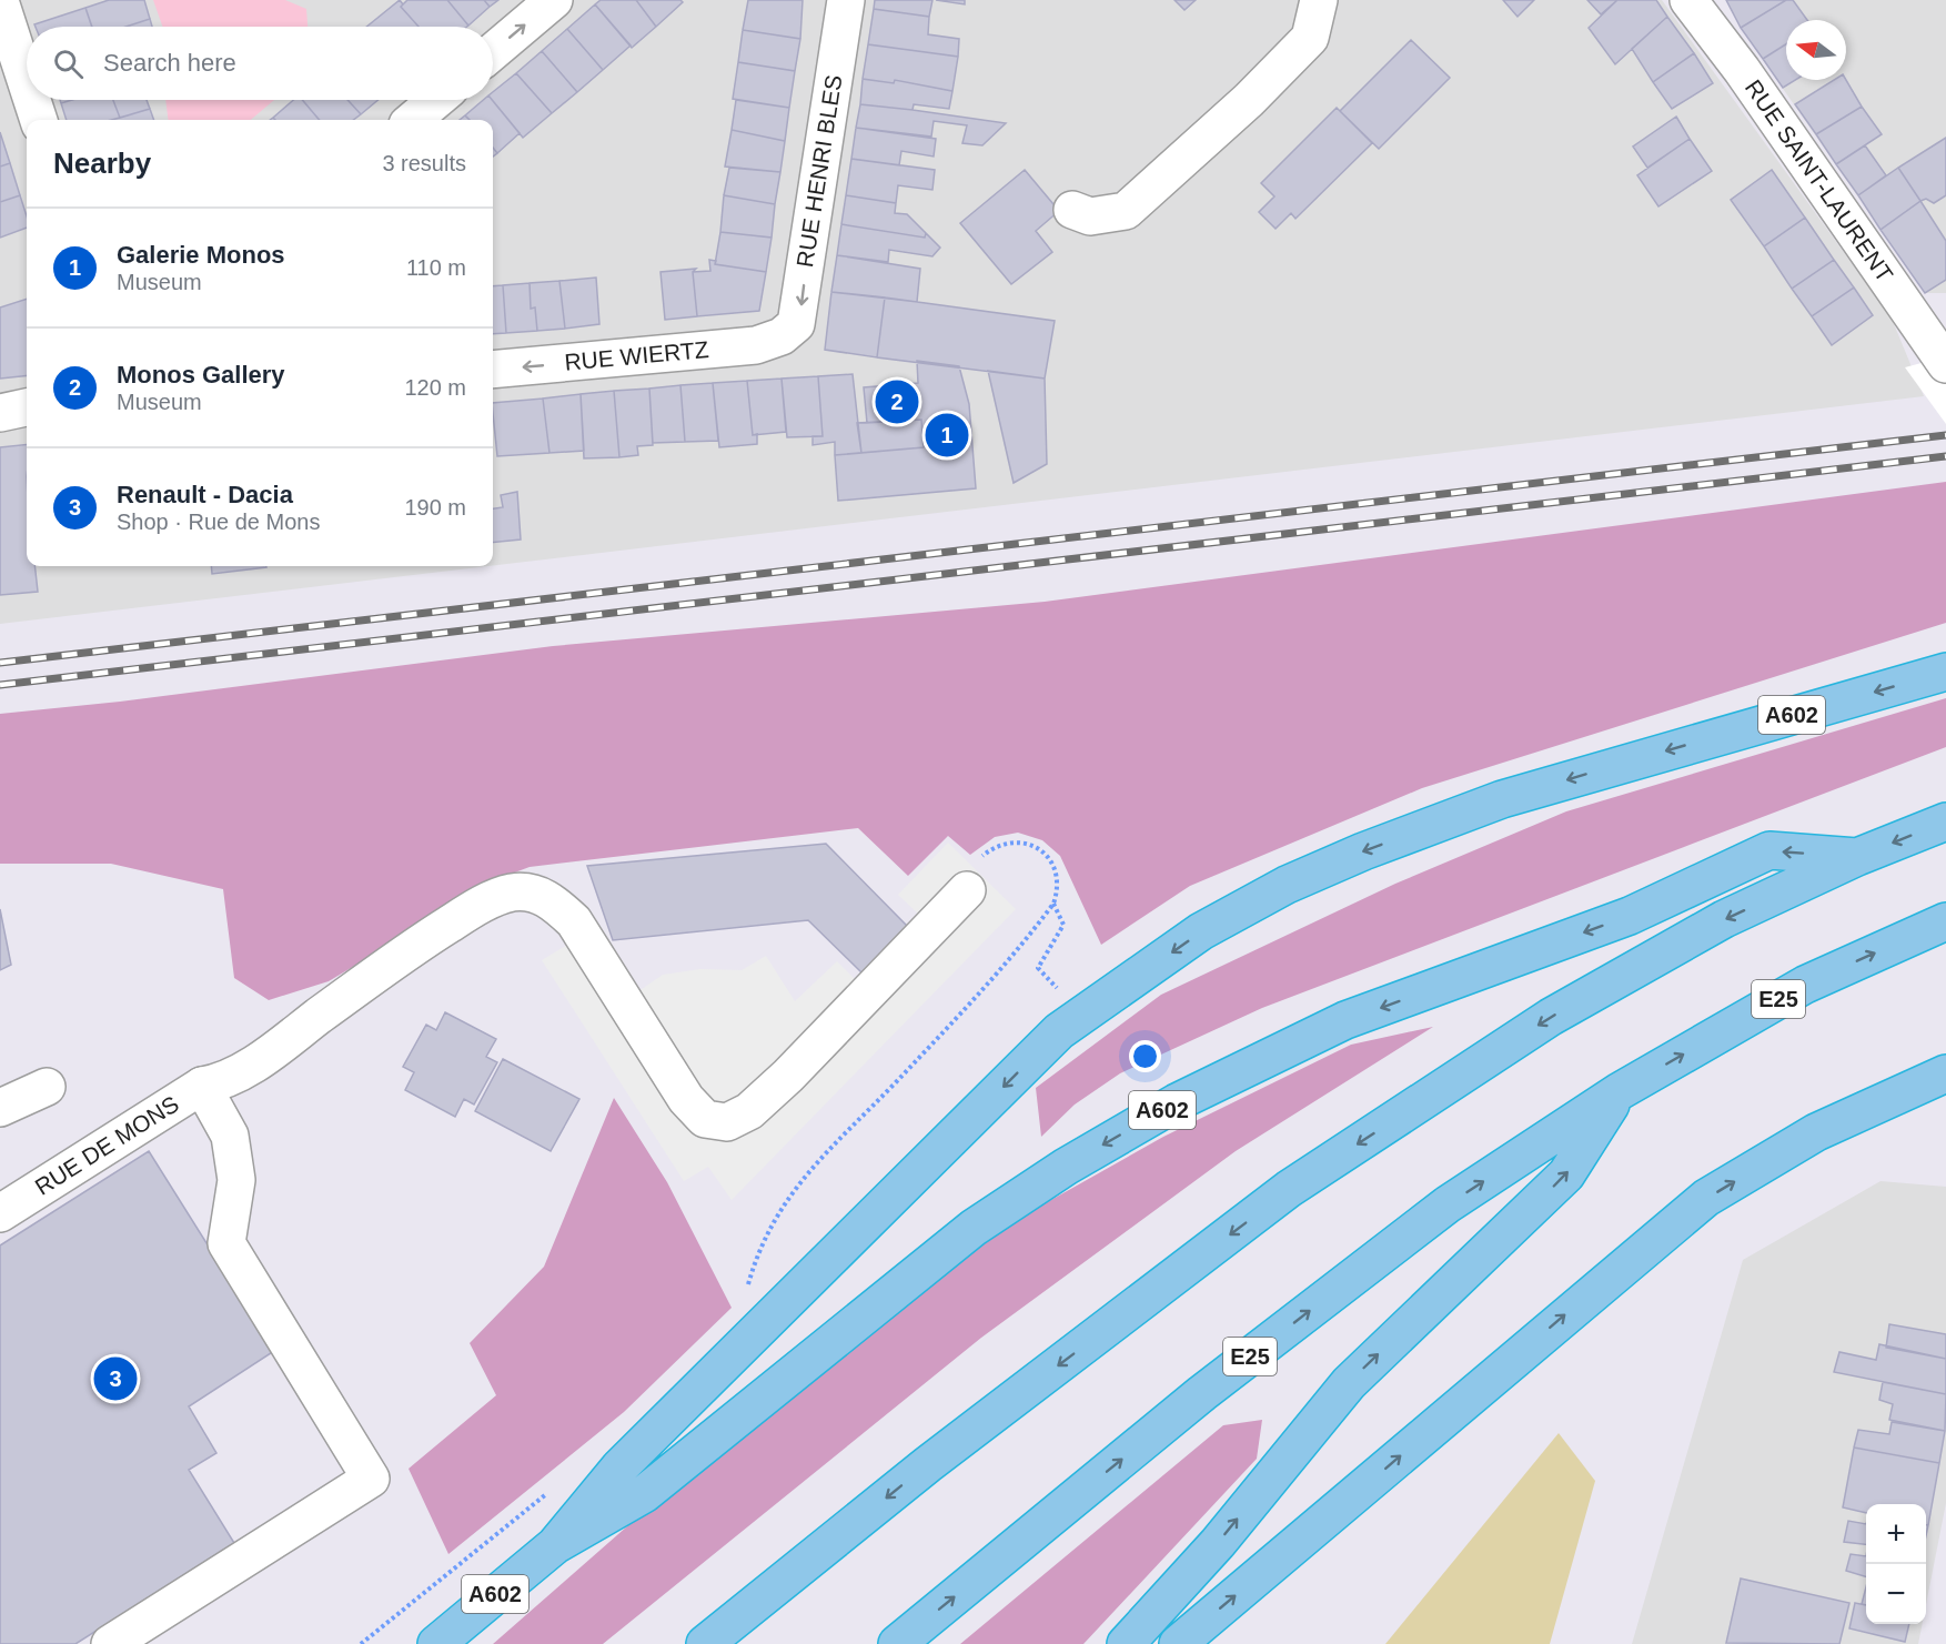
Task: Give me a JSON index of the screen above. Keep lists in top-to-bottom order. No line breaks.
{"streets":{"highway":["A602","E25"],"street":["RUE HENRI BLES","RUE SAINT-LAURENT","RUE WIERTZ","RUE DE MONS"]},"crossings":[["RUE HENRI BLES","RUE WIERTZ"]],"one_way":["RUE HENRI BLES","RUE WIERTZ"],"north":"left","page":{"search":"Search here","heading":["Nearby","3 results"],"list":[{"mark":"1","name":"Galerie Monos","note":"Museum","value":"110 m"},{"mark":"2","name":"Monos Gallery","note":"Museum","value":"120 m"},{"mark":"3","name":"Renault - Dacia","note":"Shop · Rue de Mons","value":"190 m"}],"pins":["2","1","3"],"map_buttons":["+","−"]}}
